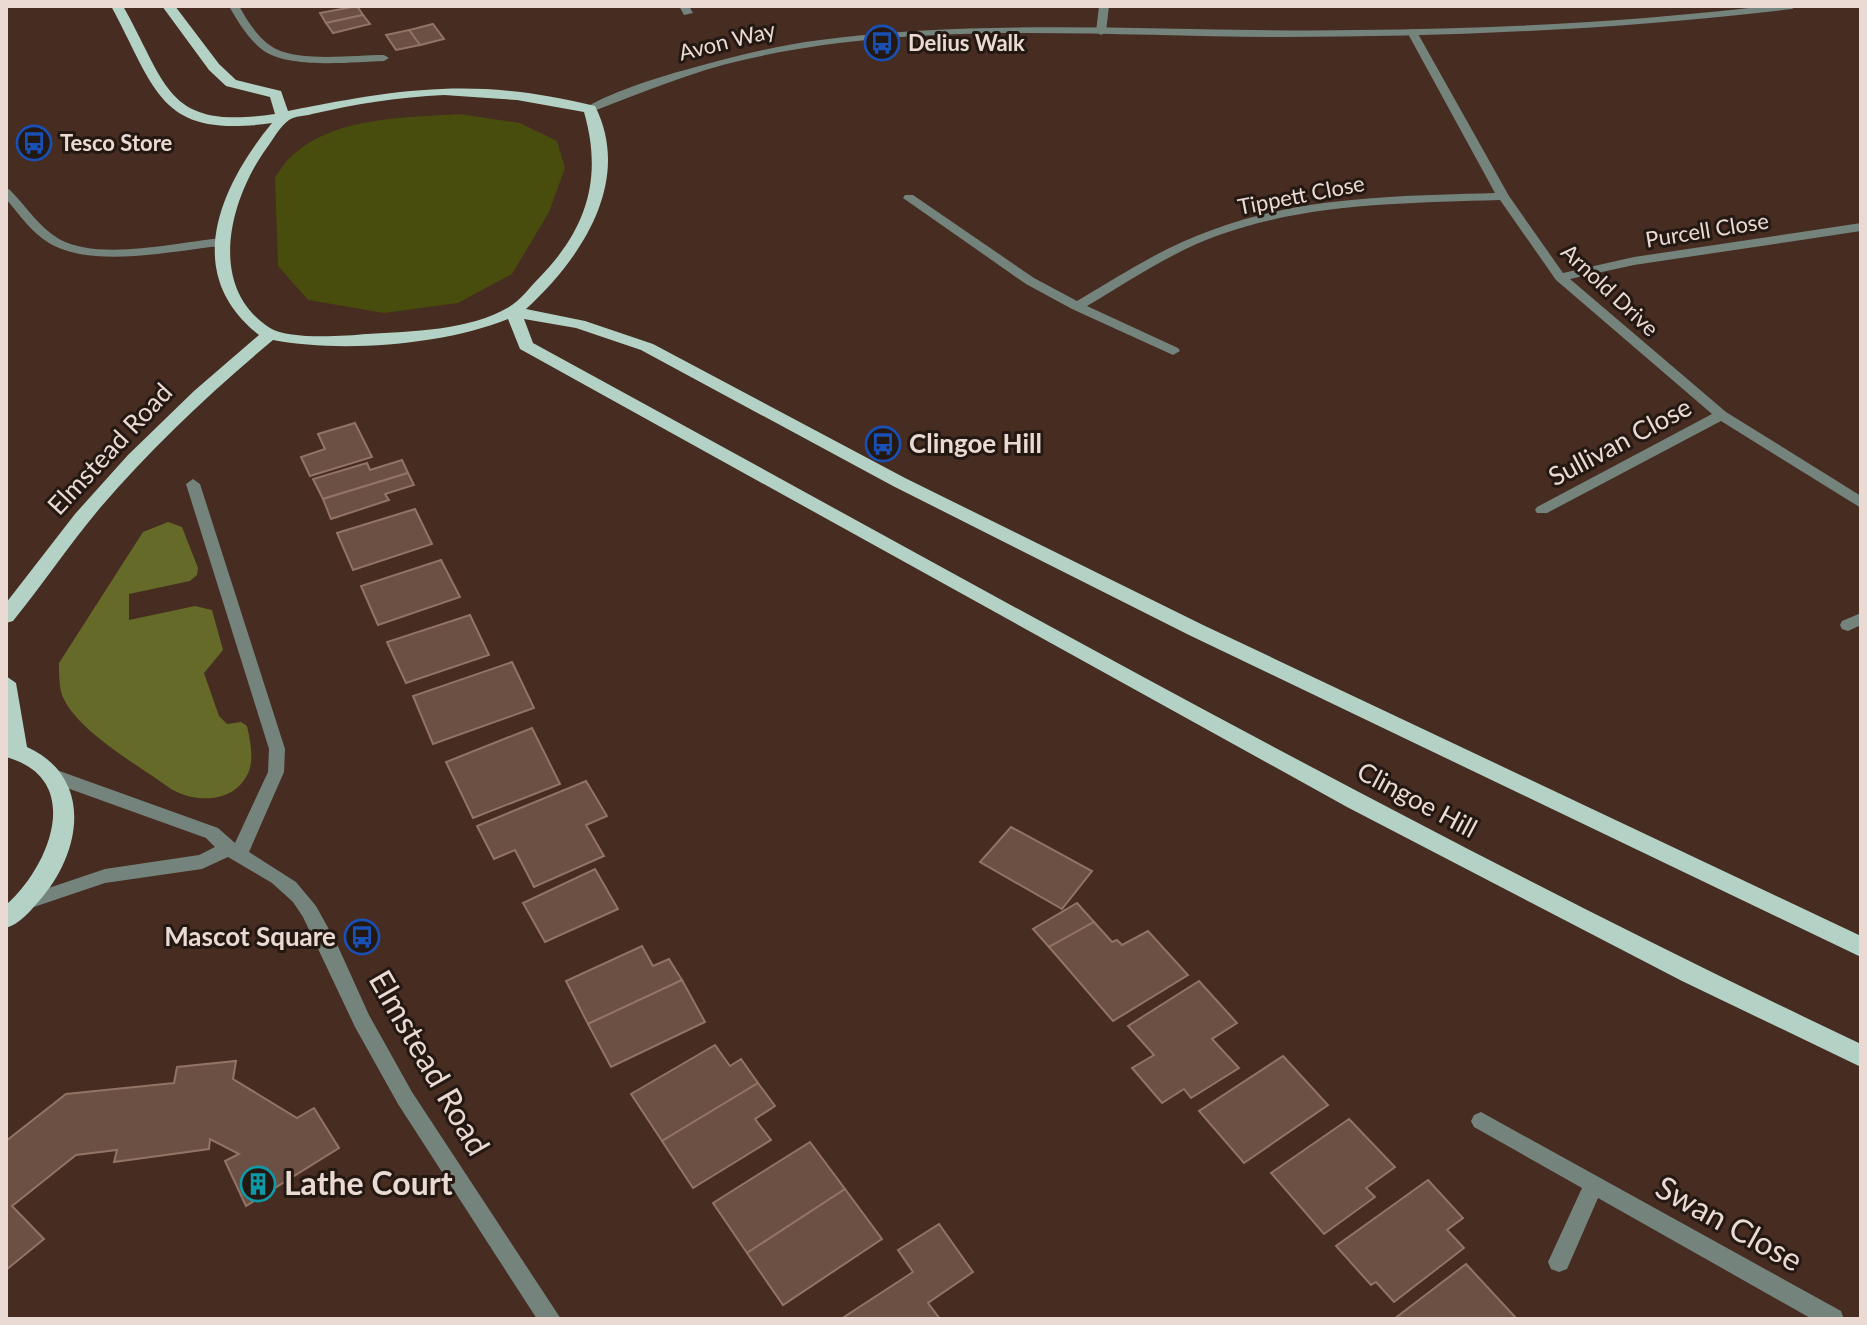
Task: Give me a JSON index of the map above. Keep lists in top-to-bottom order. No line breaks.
{"streets":{"main road":["Elmstead Road","Clingoe Hill"],"street":["Avon Way","Tippett Close","Purcell Close","Arnold Drive","Sullivan Close","Swan Close"]},"crossings":[["Avon Way","Arnold Drive"],["Tippett Close","Arnold Drive"],["Purcell Close","Arnold Drive"],["Arnold Drive","Sullivan Close"]],"places":{"bus stop":["Delius Walk","Tesco Store","Clingoe Hill","Mascot Square"],"building":["Lathe Court"]}}
